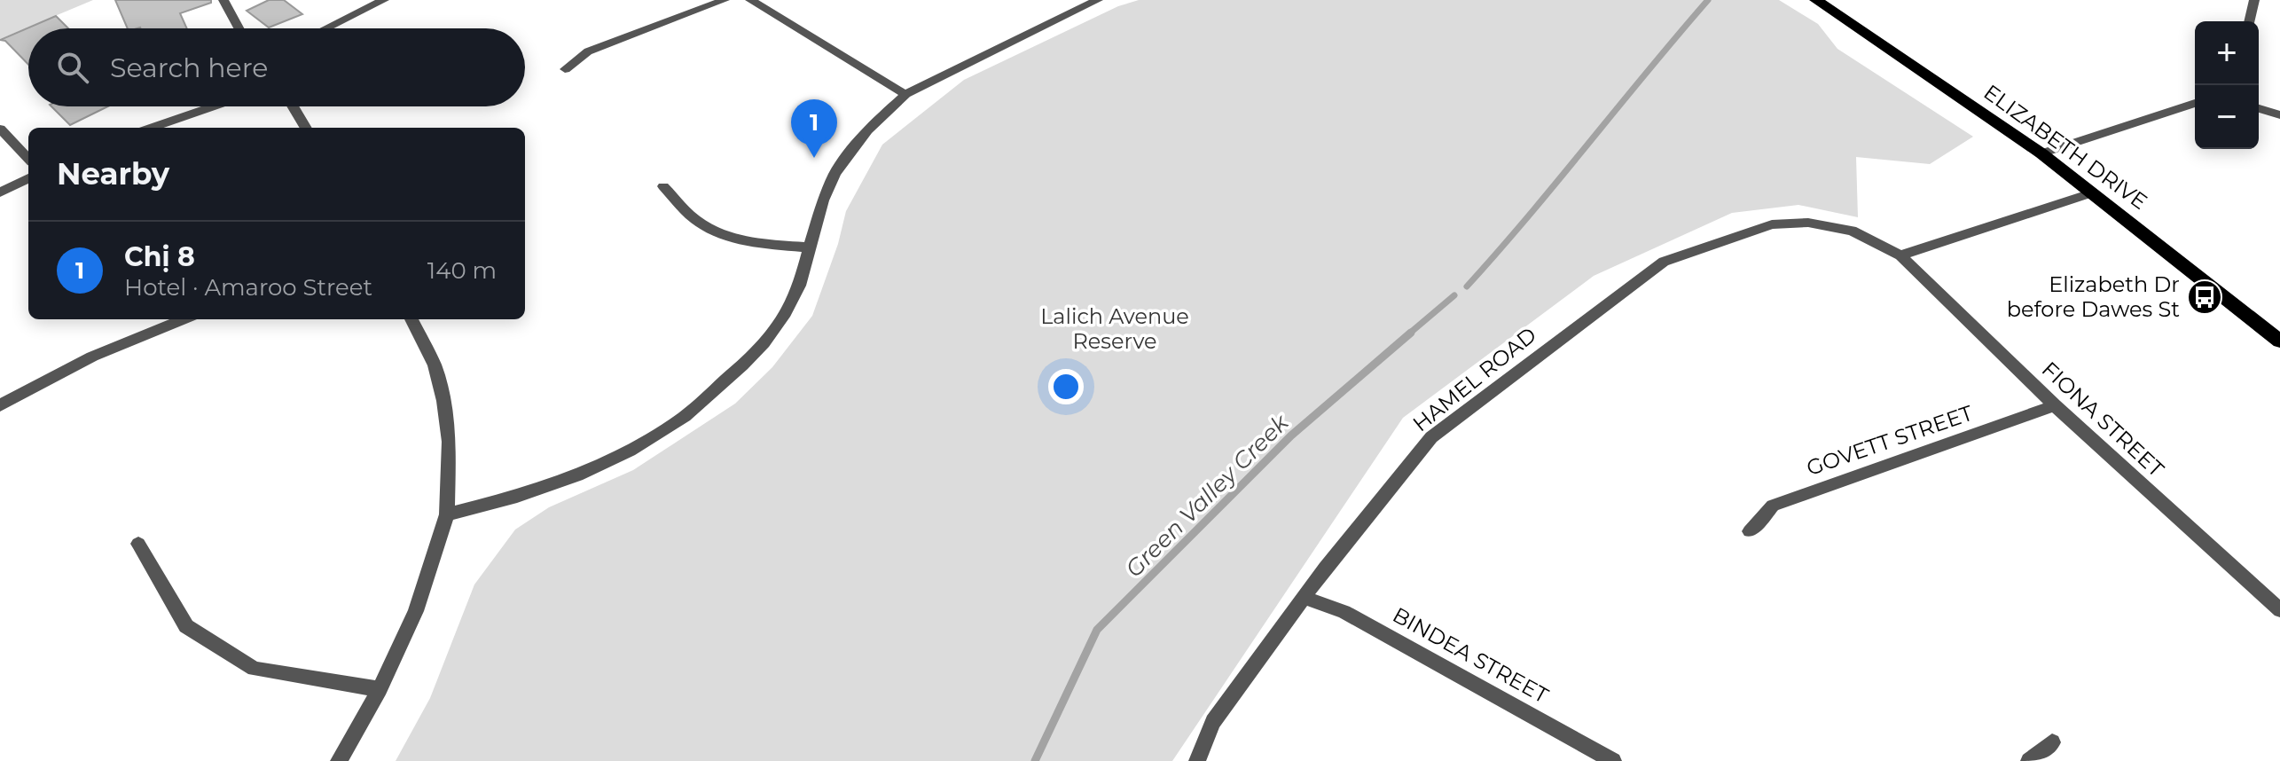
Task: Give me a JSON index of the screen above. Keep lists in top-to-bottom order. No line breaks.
{"streets":{"main road":["ELIZABETH DRIVE"],"street":["HAMEL ROAD","FIONA STREET","GOVETT STREET","BINDEA STREET"]},"crossings":[["HAMEL ROAD","FIONA STREET"],["HAMEL ROAD","BINDEA STREET"],["FIONA STREET","GOVETT STREET"]],"water":["Green Valley Creek"],"parks":["Lalich Avenue Reserve"],"places":{"bus stop":["Elizabeth Dr before Dawes St"]},"page":{"map_buttons":["+","−"],"search":"Search here","pins":"1","heading":"Nearby","list":[{"mark":"1","name":"Chị 8","note":"Hotel · Amaroo Street","value":"140 m"}]}}
